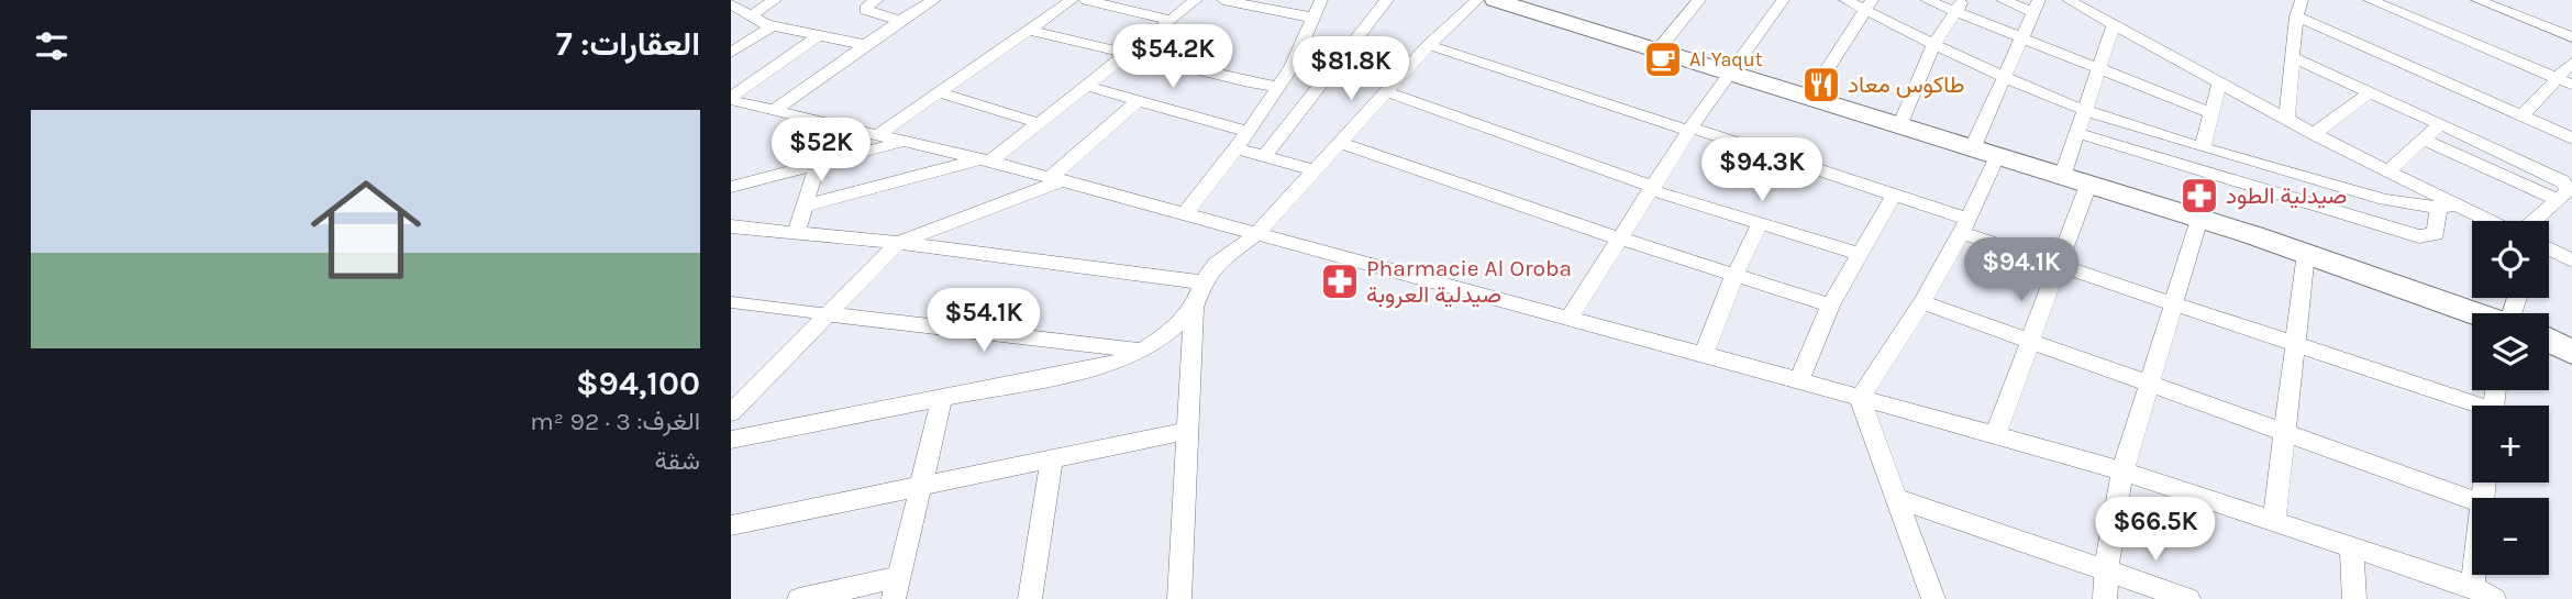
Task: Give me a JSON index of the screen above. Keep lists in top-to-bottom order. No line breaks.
{"places":{"cafe":["Al Yaqut"],"restaurant":["طاكوس معاد"],"pharmacy":["صيدلية الطود","Pharmacie Al Oroba صيدلية العروبة"]},"page":{"heading":"العقارات: 7","price":["$54.2K","$81.8K","$52K","$94.3K","$94.1K","$54.1K","$66.5K"],"list":[{"name":"$94,100","note":"الغرف: 3 · 92 m² · شقة"}],"map_buttons":["+","−"]}}
